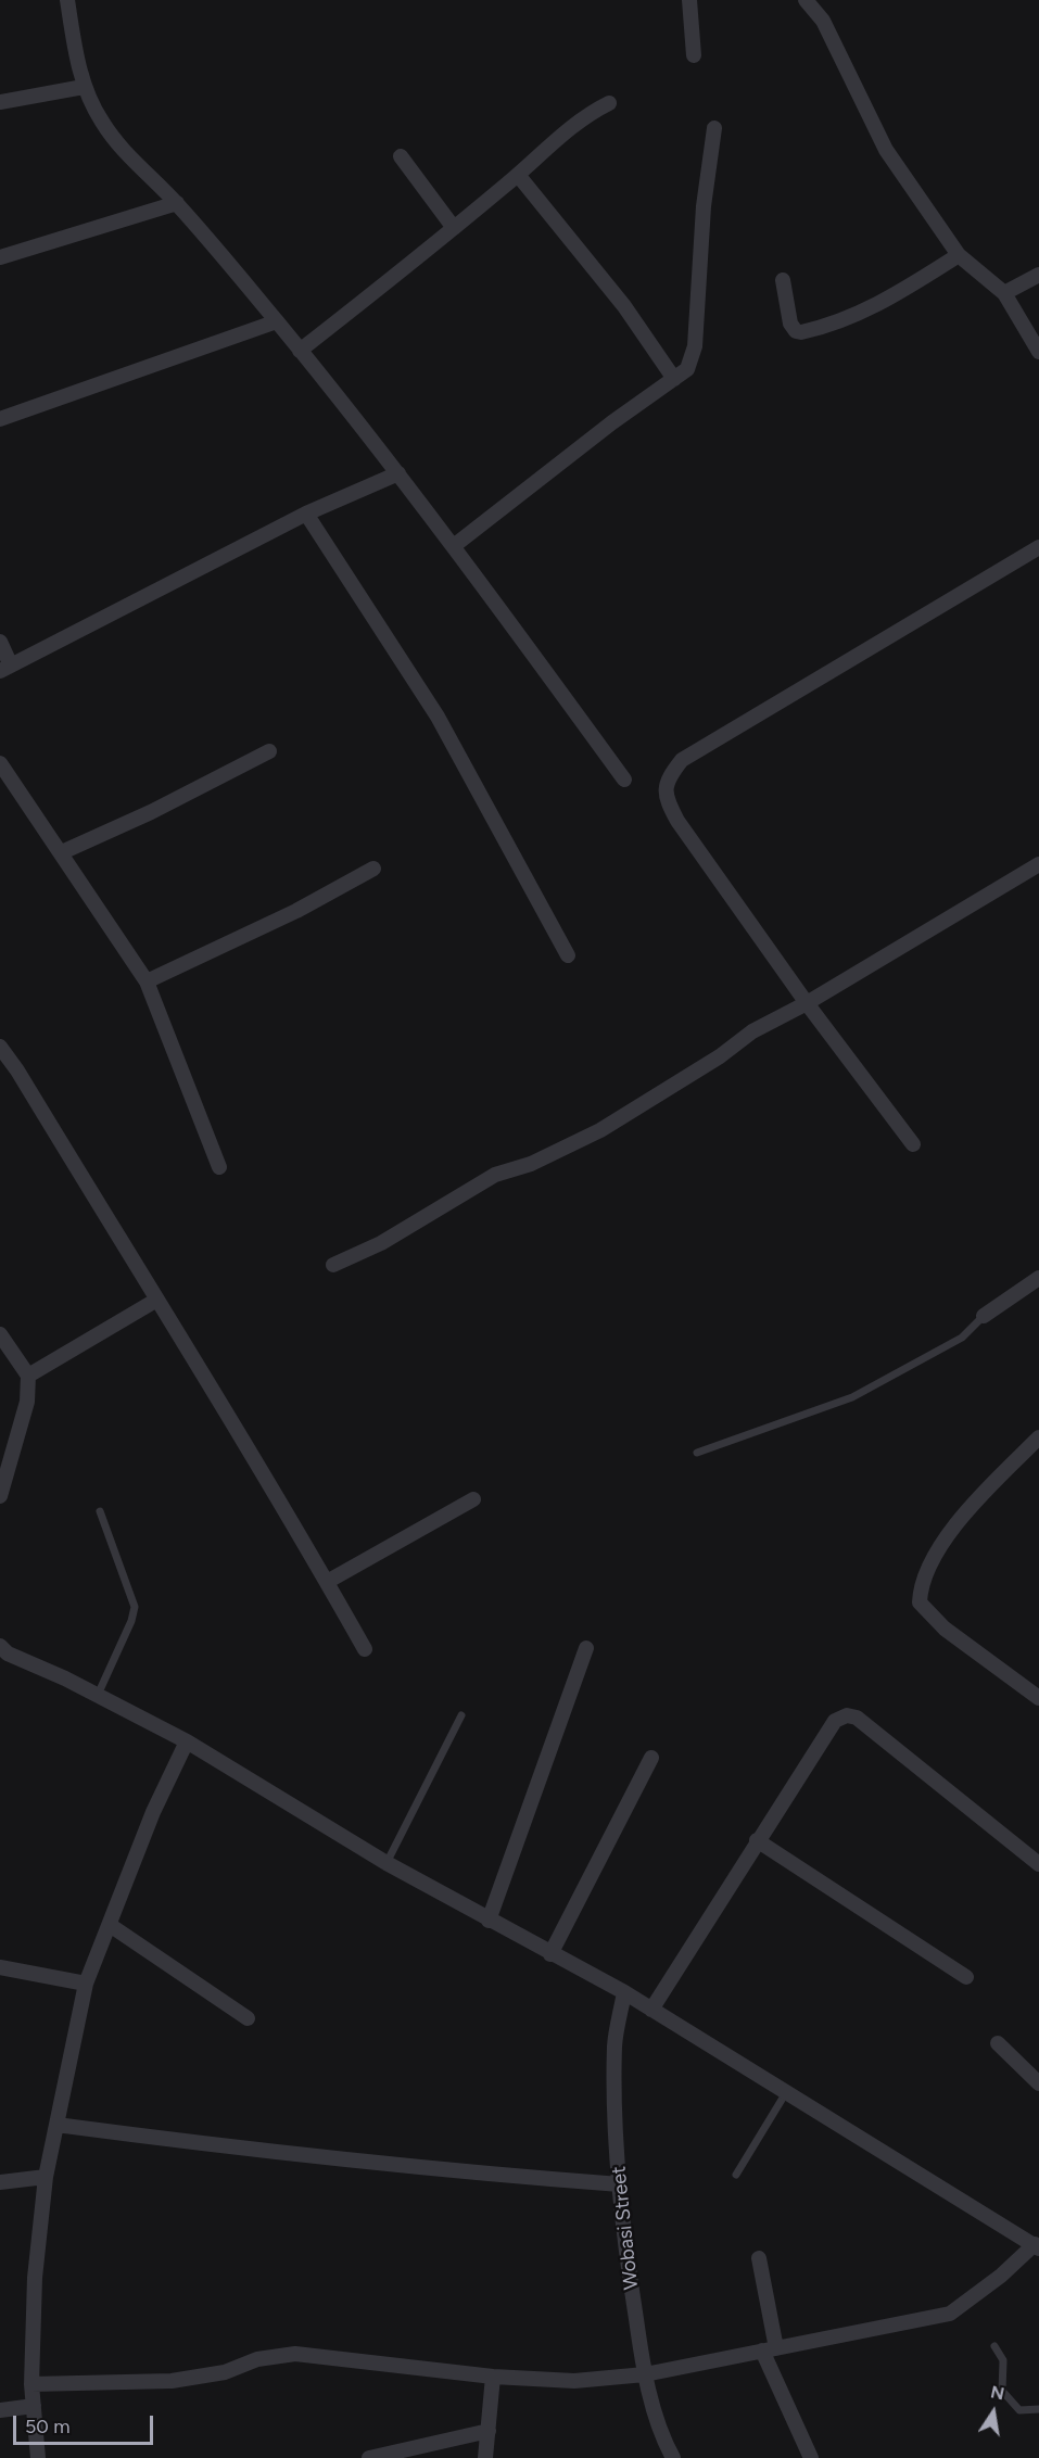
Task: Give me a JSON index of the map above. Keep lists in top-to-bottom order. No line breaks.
{"streets":{"street":["Wobasi Street"]},"scale_bar":"50 m","north":"top"}
